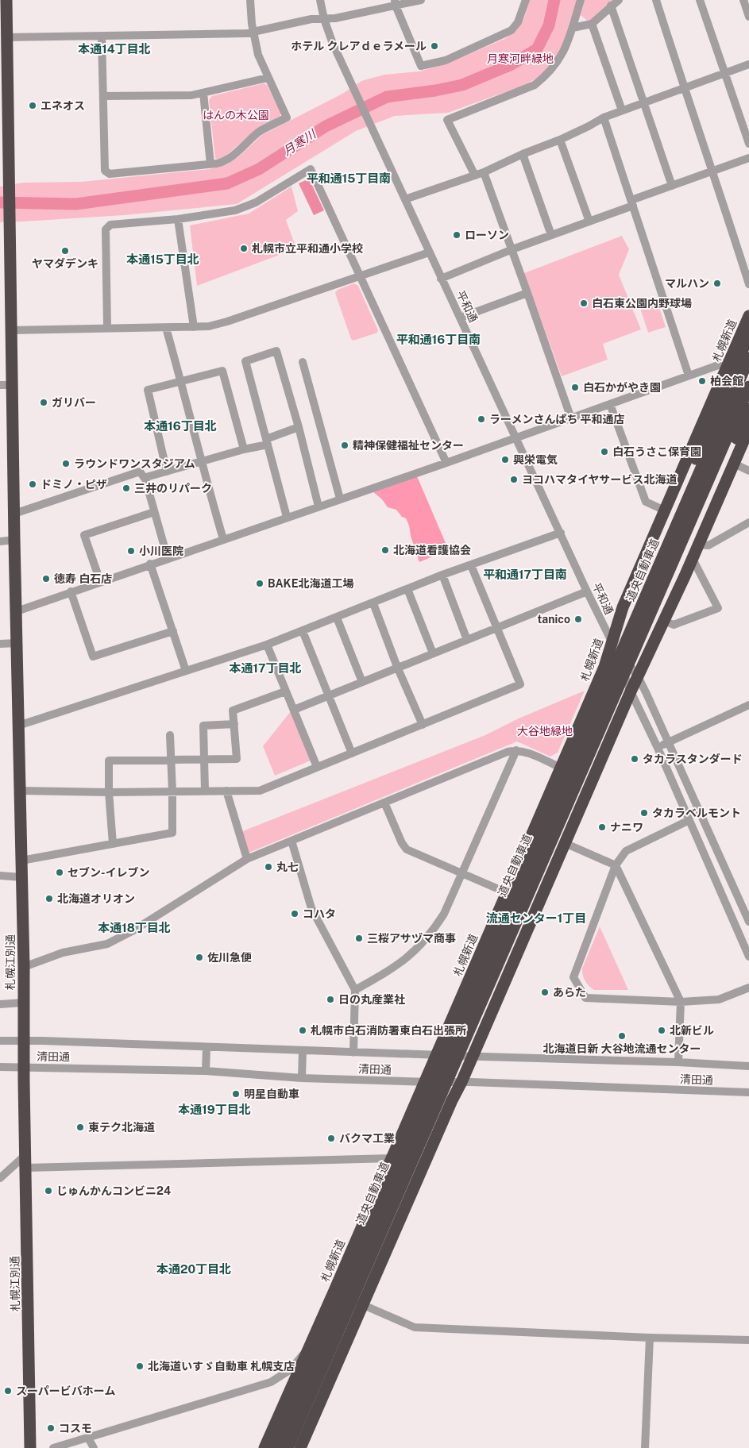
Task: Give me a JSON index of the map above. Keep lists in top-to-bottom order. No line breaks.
{"streets":{"highway":["札幌新道","道央自動車道","札幌江別通"],"street":["平和通","清田通"]},"crossings":[["平和通","札幌新道"],["札幌新道","清田通"],["札幌江別通","清田通"]],"districts":["本通14丁目北","平和通15丁目南","本通15丁目北","平和通16丁目南","本通16丁目北","平和通17丁目南","本通17丁目北","流通センター1丁目","本通18丁目北","本通19丁目北","本通20丁目北"],"water":["月寒川"],"parks":["月寒河畔緑地","はんの木公園","大谷地緑地"],"places":["ホテル クレアｄｅラメール","エネオス","ローソン","札幌市立平和通小学校","ヤマダデンキ","マルハン","白石東公園内野球場","柏会館","白石かがやき園","ガリバー","ラーメンさんぱち 平和通店","精神保健福祉センター","白石うさこ保育園","興栄電気","ラウンドワンスタジアム","ヨコハマタイヤサービス北海道","ドミノ・ピザ","三井のリパーク","北海道看護協会","小川医院","徳寿 白石店","BAKE北海道工場","tanico","タカラスタンダード","タカラベルモント","ナニワ","丸七","セブン-イレブン","北海道オリオン","コハタ","三桜アサヅマ商事","佐川急便","あらた","日の丸産業社","札幌市白石消防署東白石出張所","北新ビル","北海道日新 大谷地流通センター","明星自動車","東テク北海道","バクマ工業","じゅんかんコンビニ24","北海道いすゞ自動車 札幌支店","スーパービバホーム","コスモ"]}
